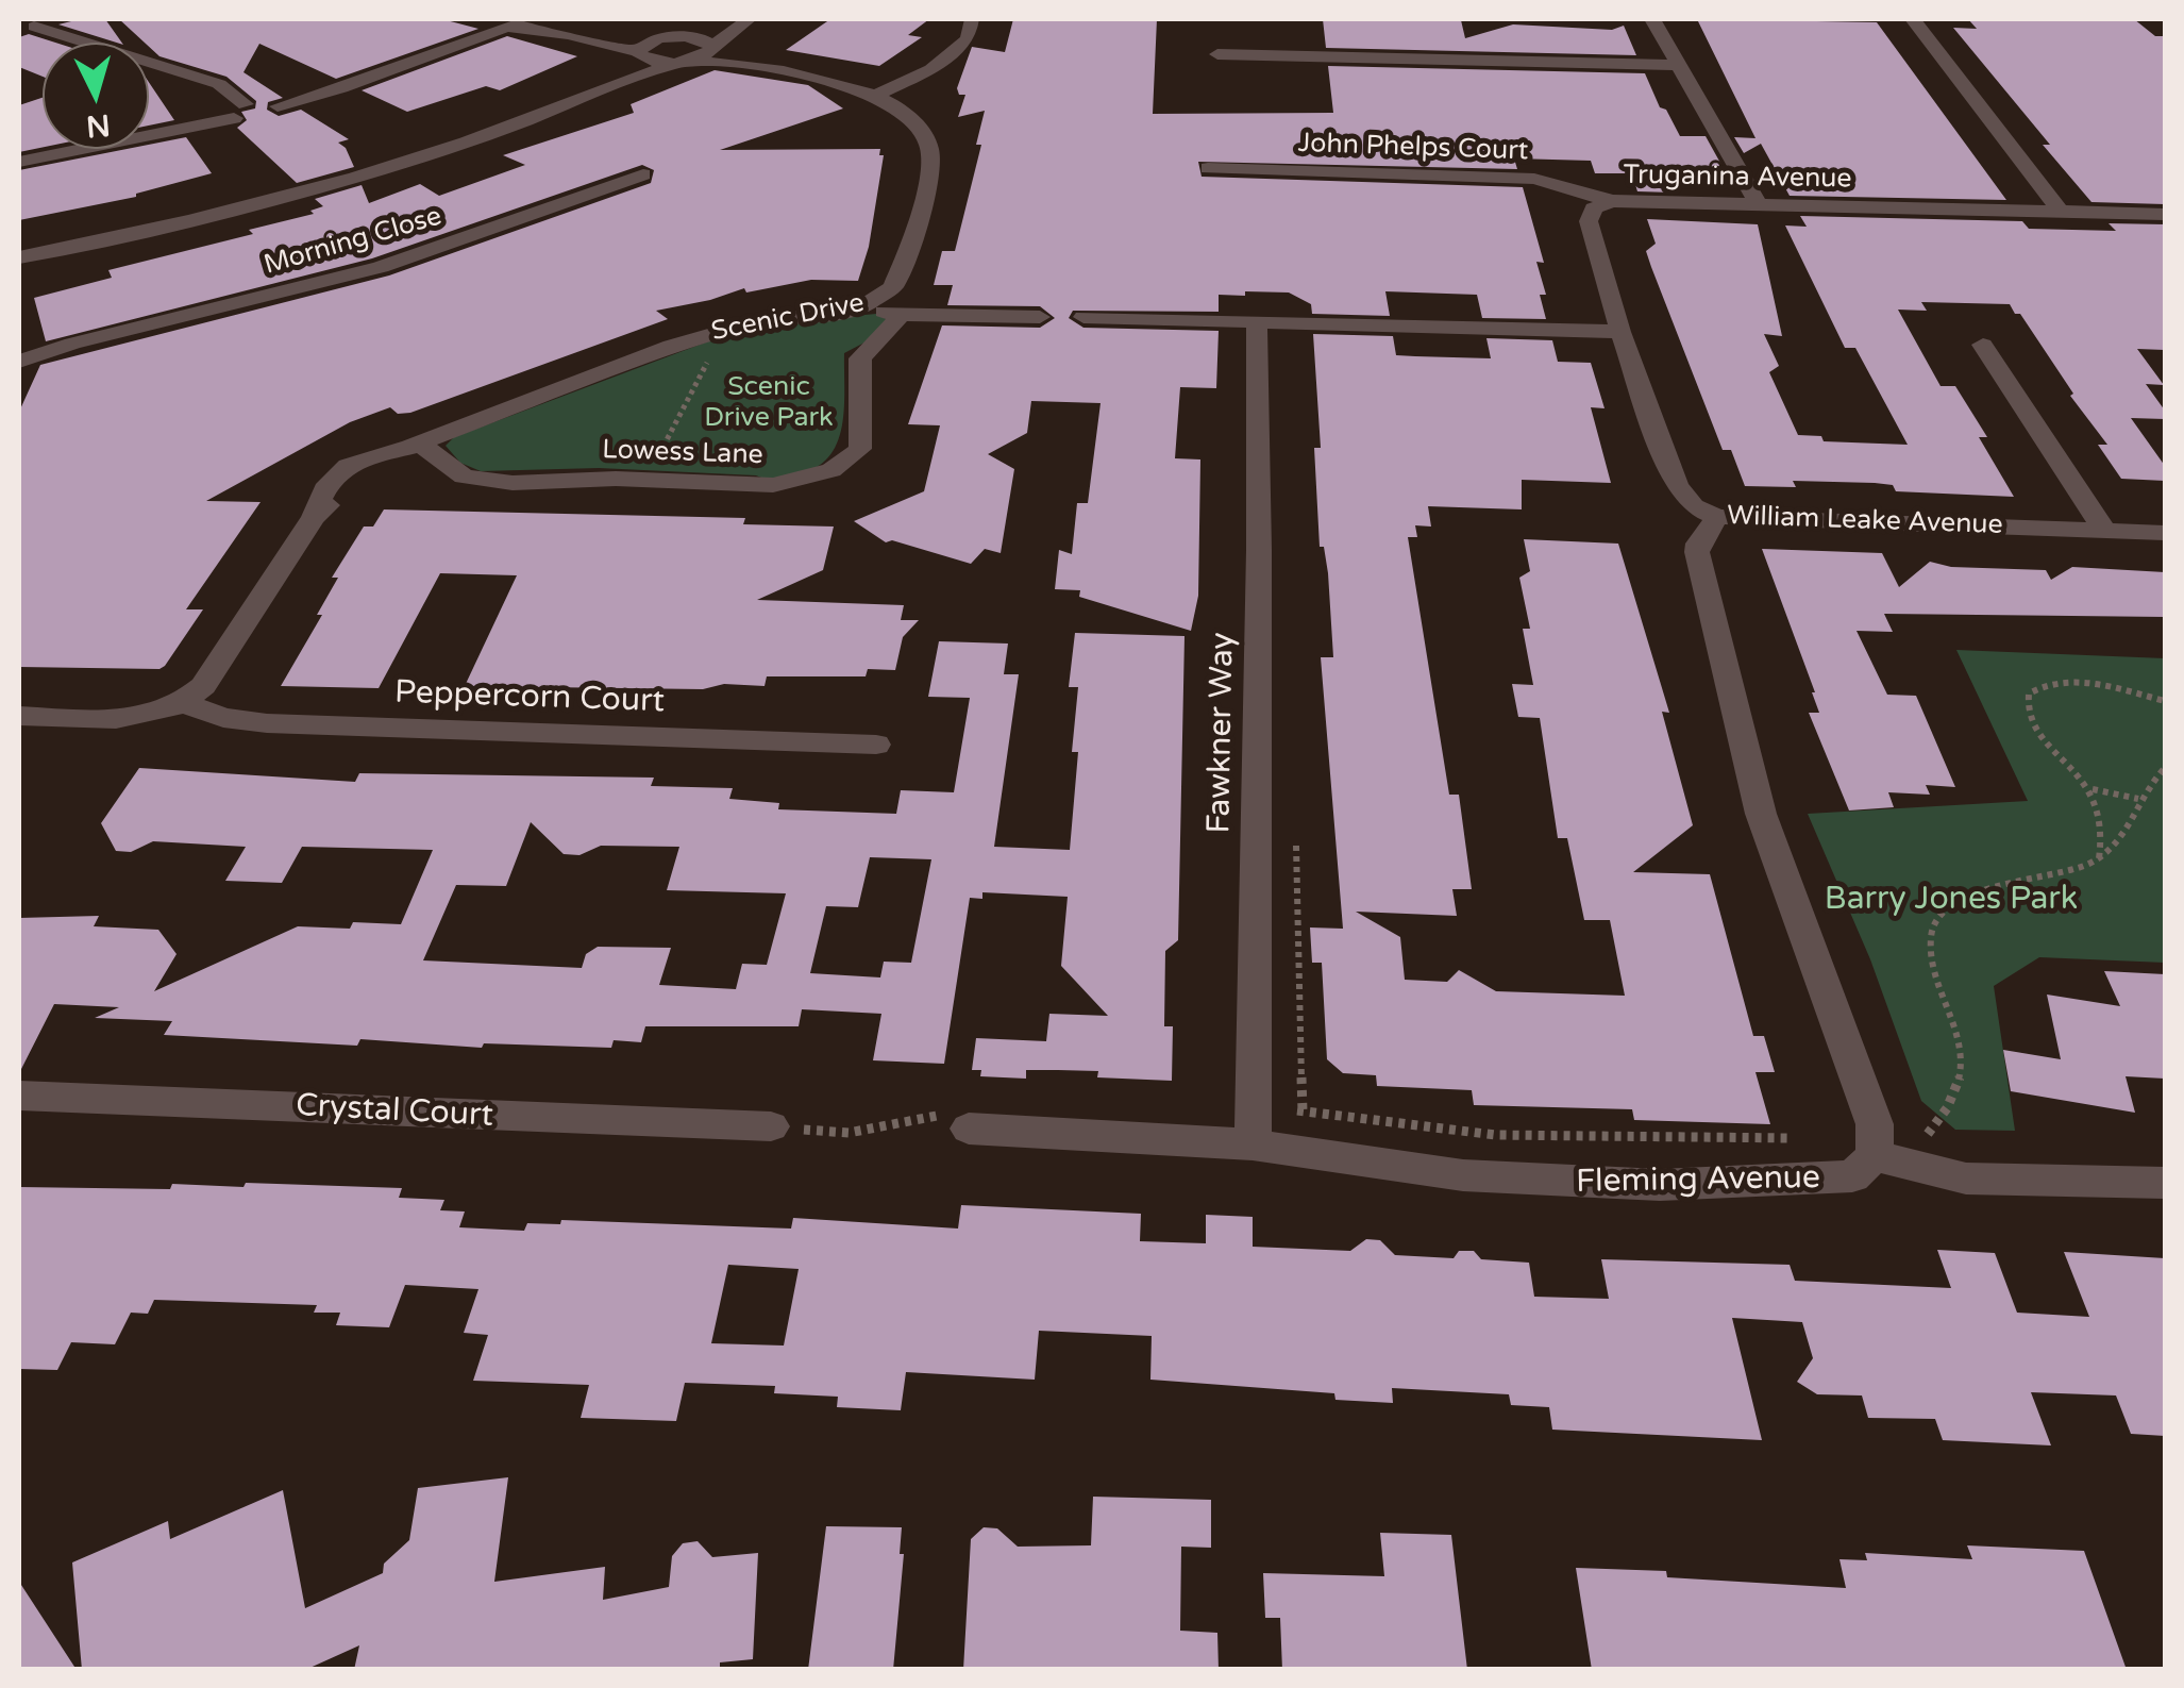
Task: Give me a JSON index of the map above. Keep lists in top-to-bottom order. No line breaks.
{"streets":{"street":["John Phelps Court","Truganina Avenue","Morning Close","Scenic Drive","Lowess Lane","William Leake Avenue","Peppercorn Court","Fawkner Way","Crystal Court","Fleming Avenue"]},"crossings":[["John Phelps Court","Truganina Avenue"],["Truganina Avenue","William Leake Avenue"],["Scenic Drive","Lowess Lane"],["Scenic Drive","Peppercorn Court"],["Fawkner Way","Fleming Avenue"]],"parks":["Scenic Drive Park","Barry Jones Park"],"north":"bottom"}
